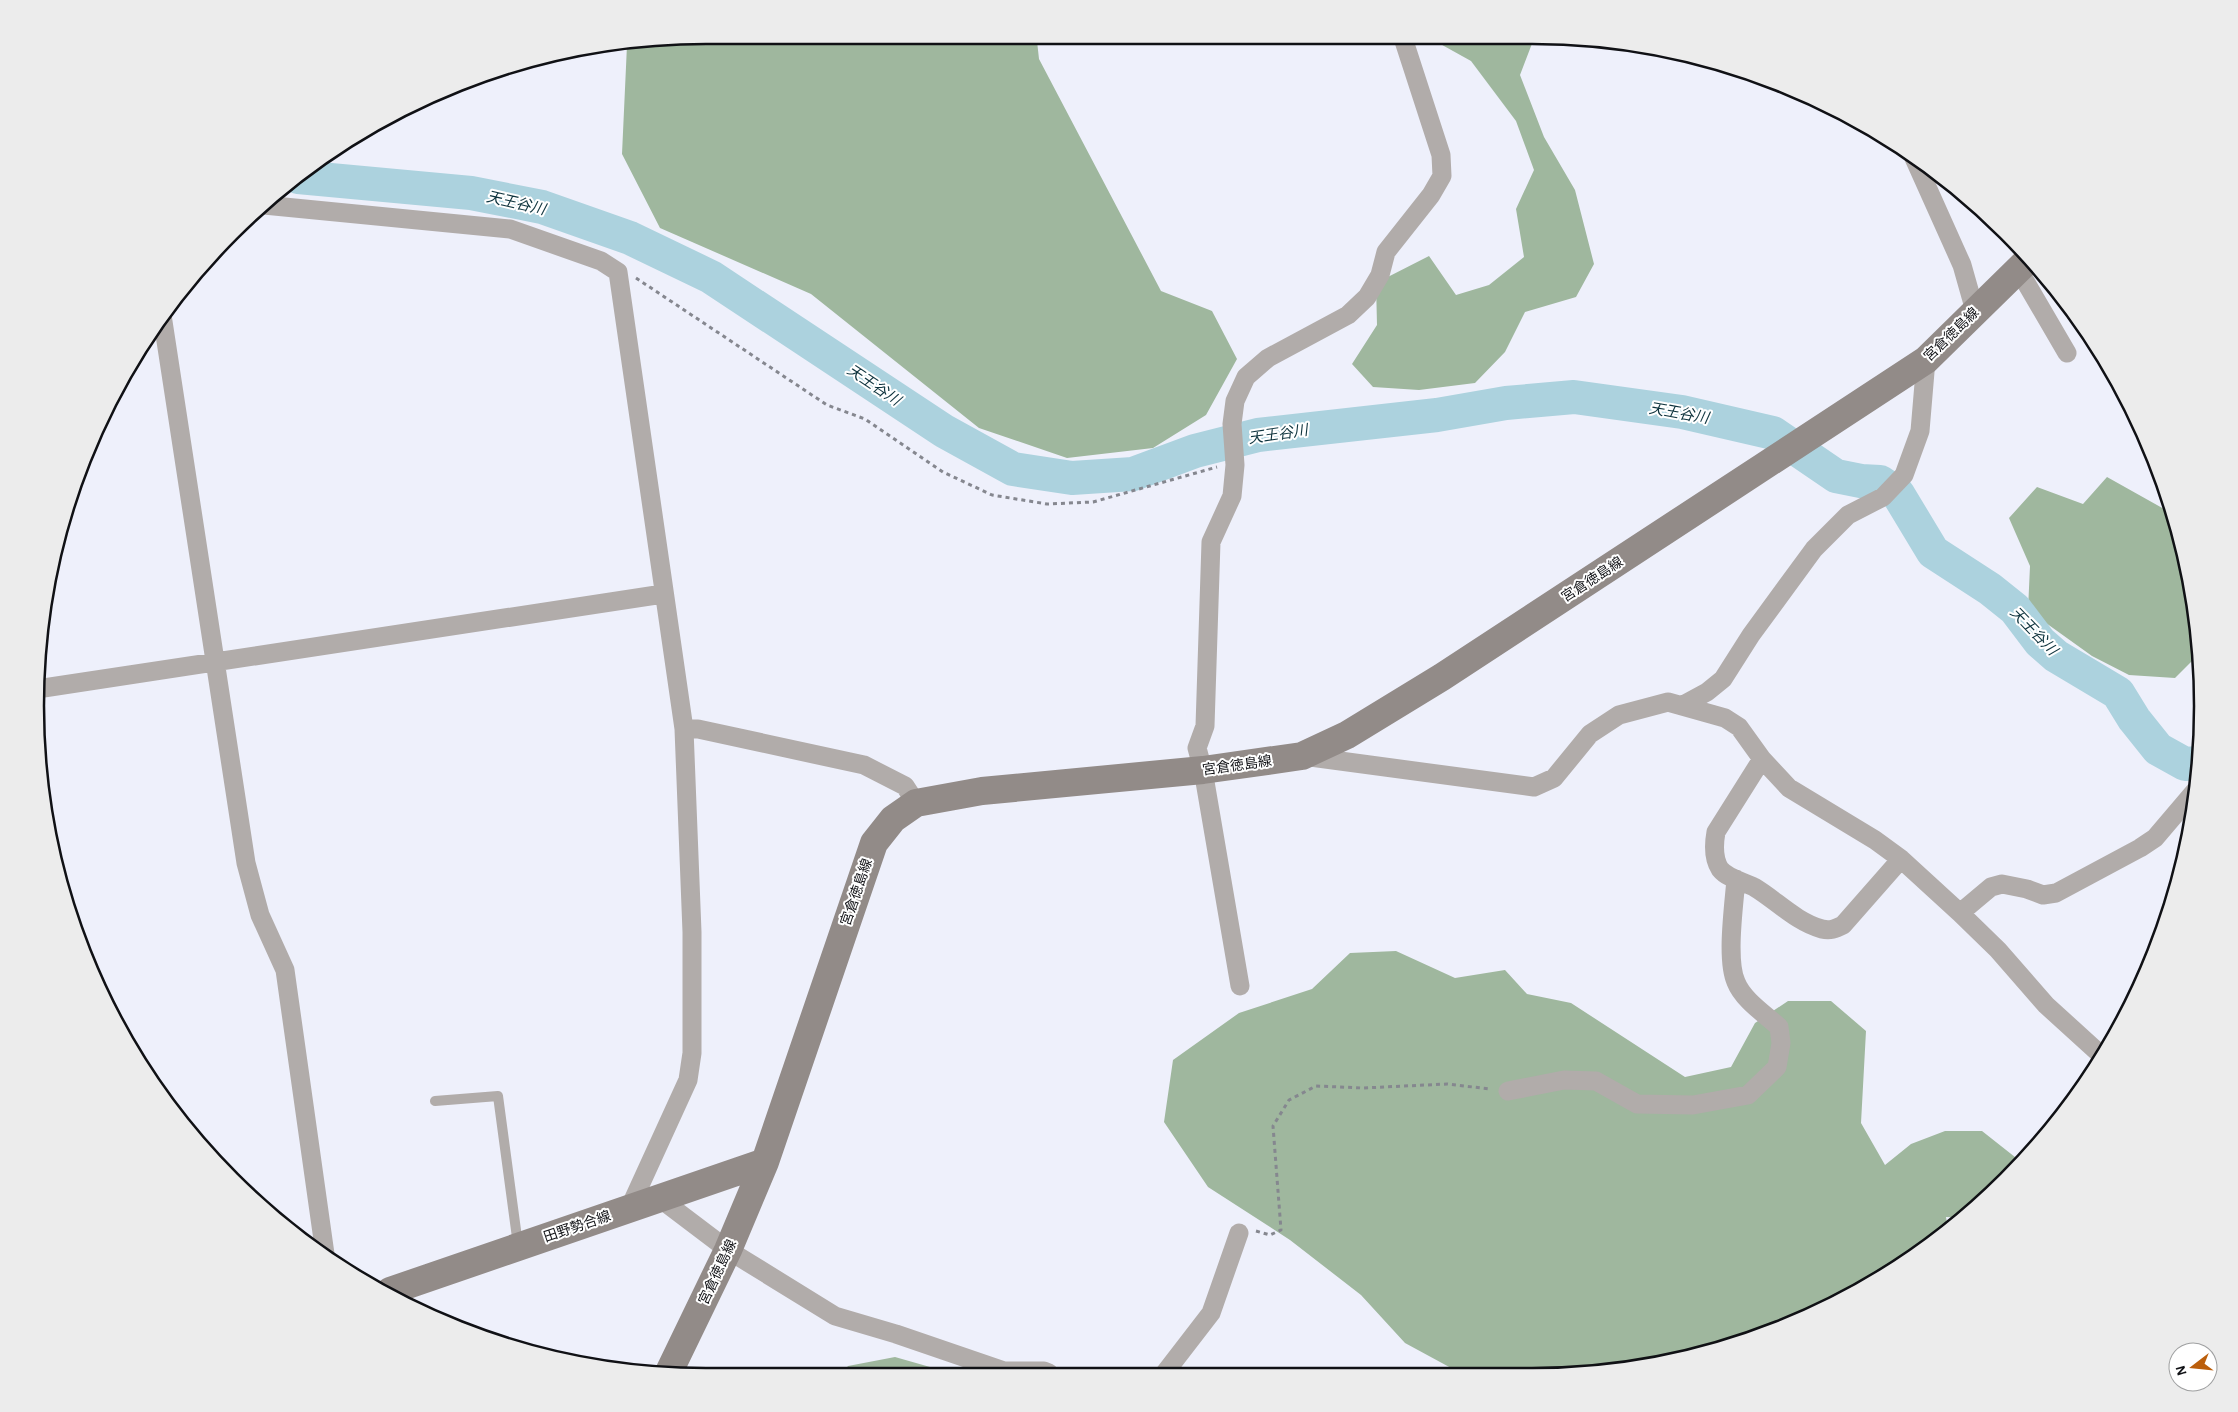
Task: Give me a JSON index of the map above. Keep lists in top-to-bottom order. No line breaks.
{"streets":{"main road":["宮倉徳島線","田野勢合線"]},"crossings":[["宮倉徳島線","田野勢合線"]],"water":["天王谷川"],"north":"left"}
